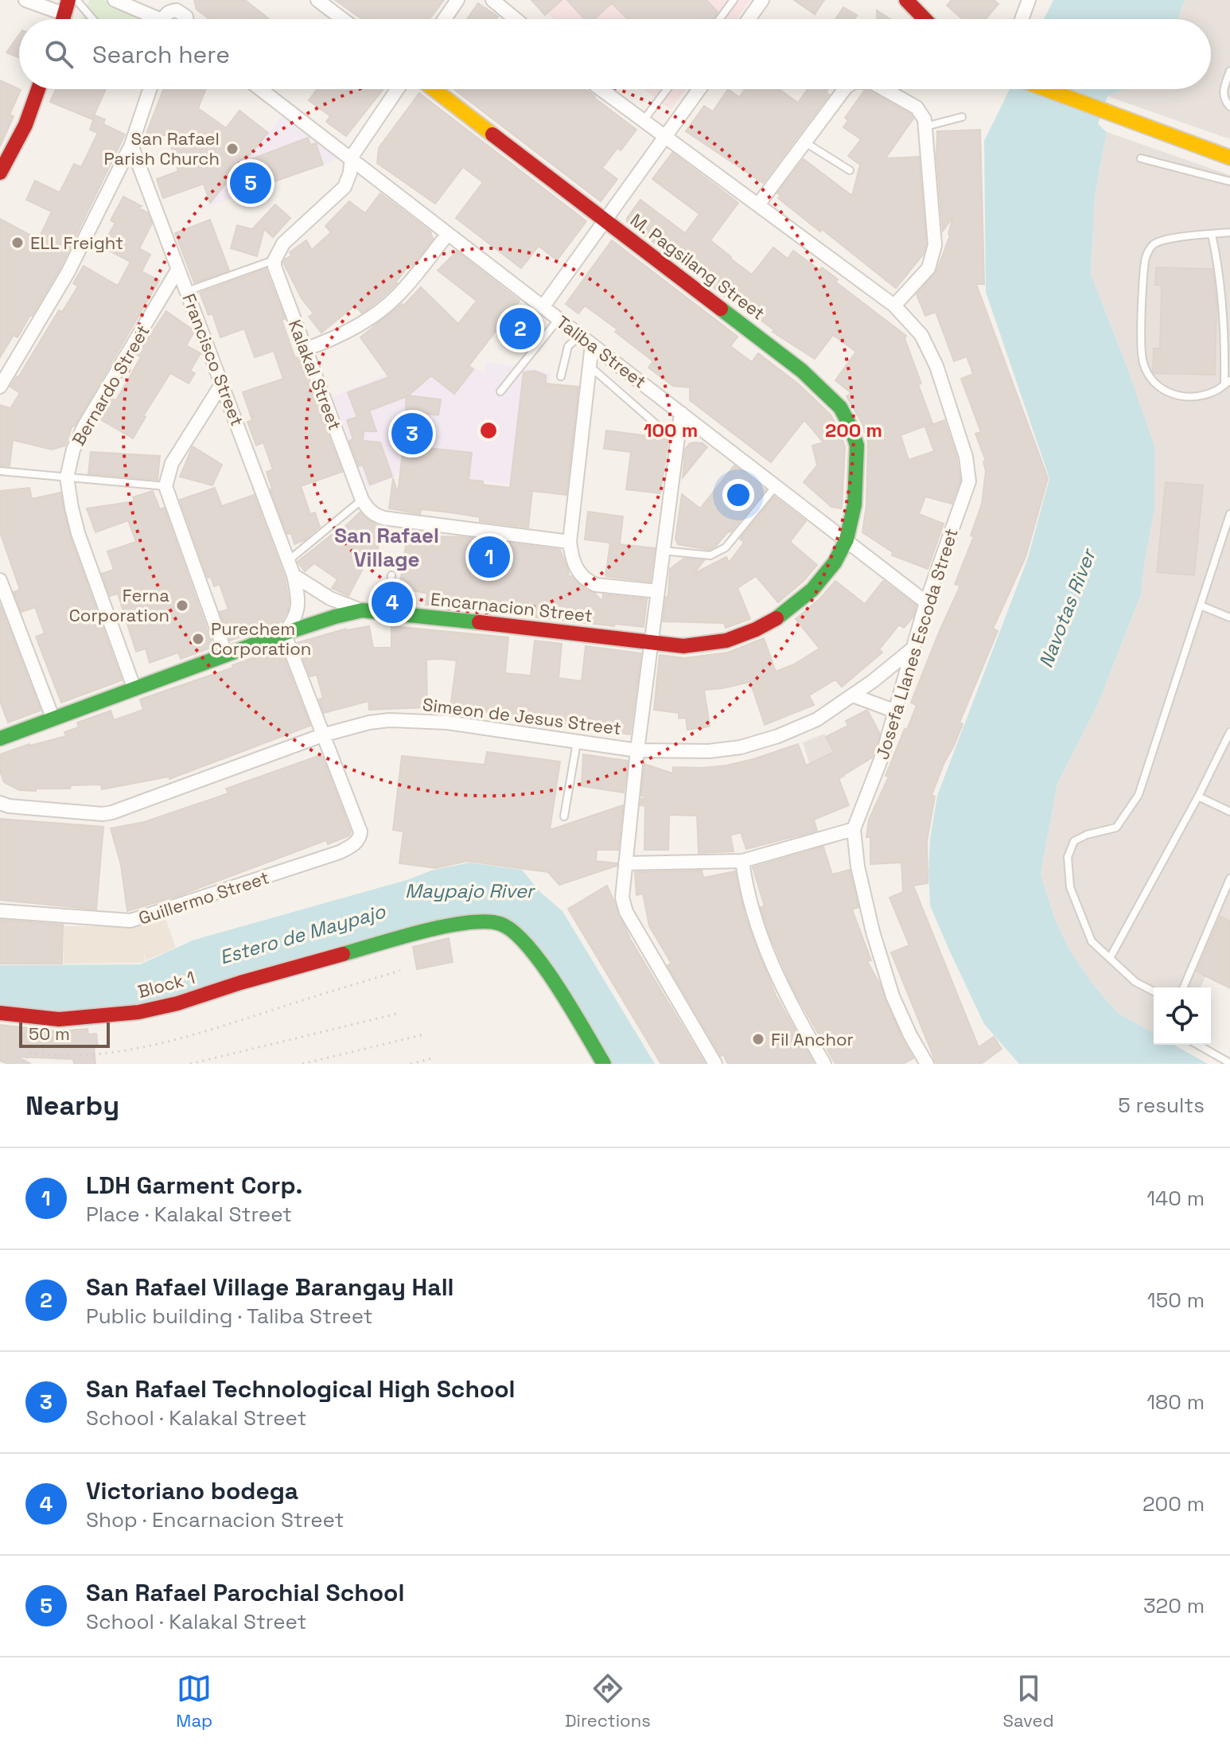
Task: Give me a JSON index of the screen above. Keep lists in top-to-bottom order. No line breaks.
{"streets":{"street":["M. Pagsilang Street","Taliba Street","Francisco Street","Kalakal Street","Bernardo Street","Encarnacion Street","Josefa Llanes Escoda Street","Simeon de Jesus Street","Guillermo Street","Block 1"]},"crossings":[["M. Pagsilang Street","Taliba Street"],["M. Pagsilang Street","Encarnacion Street"],["Taliba Street","Encarnacion Street"],["Taliba Street","Josefa Llanes Escoda Street"],["Francisco Street","Bernardo Street"],["Francisco Street","Encarnacion Street"],["Bernardo Street","Encarnacion Street"],["Josefa Llanes Escoda Street","Simeon de Jesus Street"],["Simeon de Jesus Street","Guillermo Street"]],"districts":["San Rafael Village"],"water":["Navotas River","Maypajo River","Estero de Maypajo"],"places":["San Rafael Parish Church","ELL Freight","Ferna Corporation","Purechem Corporation","Fil Anchor"],"scale_bar":"50 m","page":{"search":"Search here","pins":["5","2","3","1","4"],"scale":"50 m","heading":["Nearby","5 results"],"list":[{"mark":"1","name":"LDH Garment Corp.","note":"Place · Kalakal Street","value":"140 m"},{"mark":"2","name":"San Rafael Village Barangay Hall","note":"Public building · Taliba Street","value":"150 m"},{"mark":"3","name":"San Rafael Technological High School","note":"School · Kalakal Street","value":"180 m"},{"mark":"4","name":"Victoriano bodega","note":"Shop · Encarnacion Street","value":"200 m"},{"mark":"5","name":"San Rafael Parochial School","note":"School · Kalakal Street","value":"320 m"}],"nav":["Map","Directions","Saved"]},"rings":["100 m","200 m"]}
